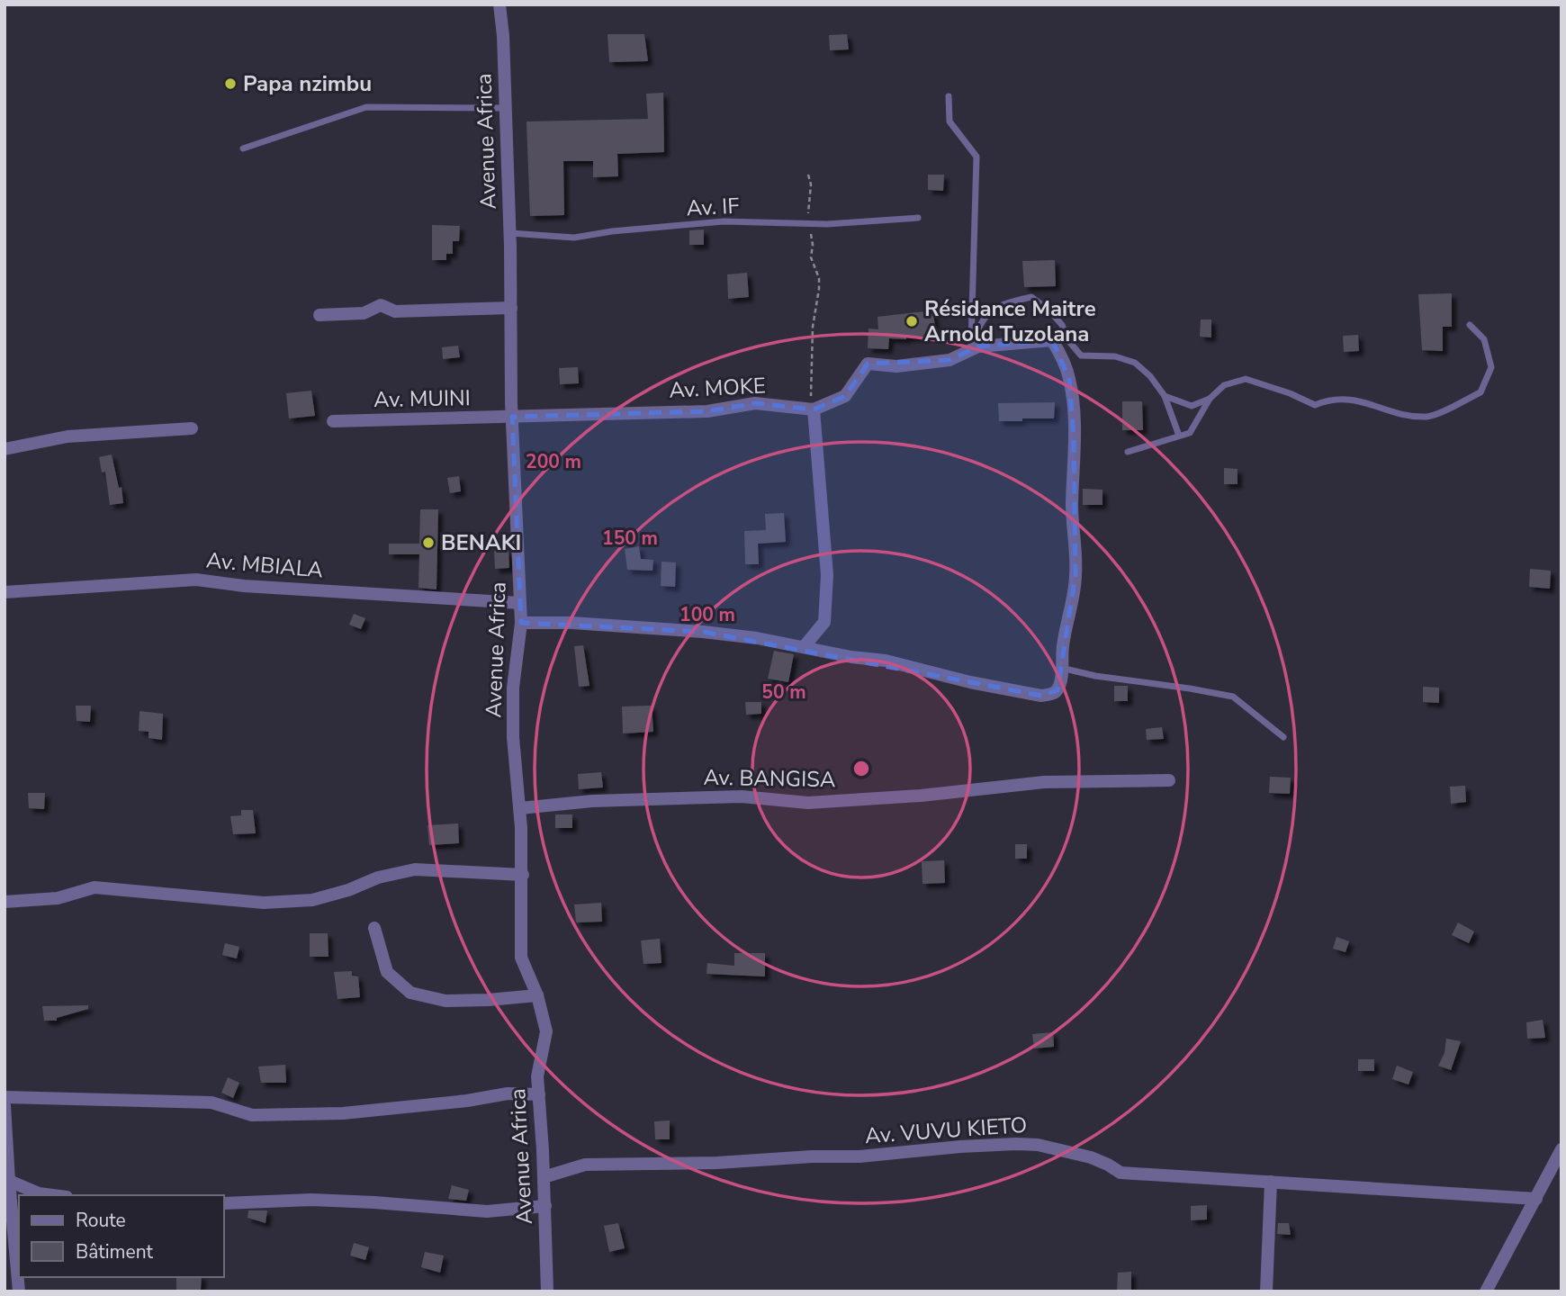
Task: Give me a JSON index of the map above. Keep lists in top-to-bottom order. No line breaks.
{"streets":{"street":["Avenue Africa","Av. MOKE","Av. MUINI","Av. MBIALA","Av. BANGISA","Av. VUVU KIETO"],"lane":["Av. IF"]},"crossings":[["Avenue Africa","Av. IF"],["Avenue Africa","Av. MOKE"],["Avenue Africa","Av. MUINI"],["Avenue Africa","Av. MBIALA"],["Avenue Africa","Av. BANGISA"],["Avenue Africa","Av. VUVU KIETO"],["Av. MOKE","Av. MUINI"]],"places":["Papa nzimbu","Résidance Maitre Arnold Tuzolana","BENAKI"],"legend":["Route","Bâtiment"],"rings":["200 m","150 m","100 m","50 m"]}
